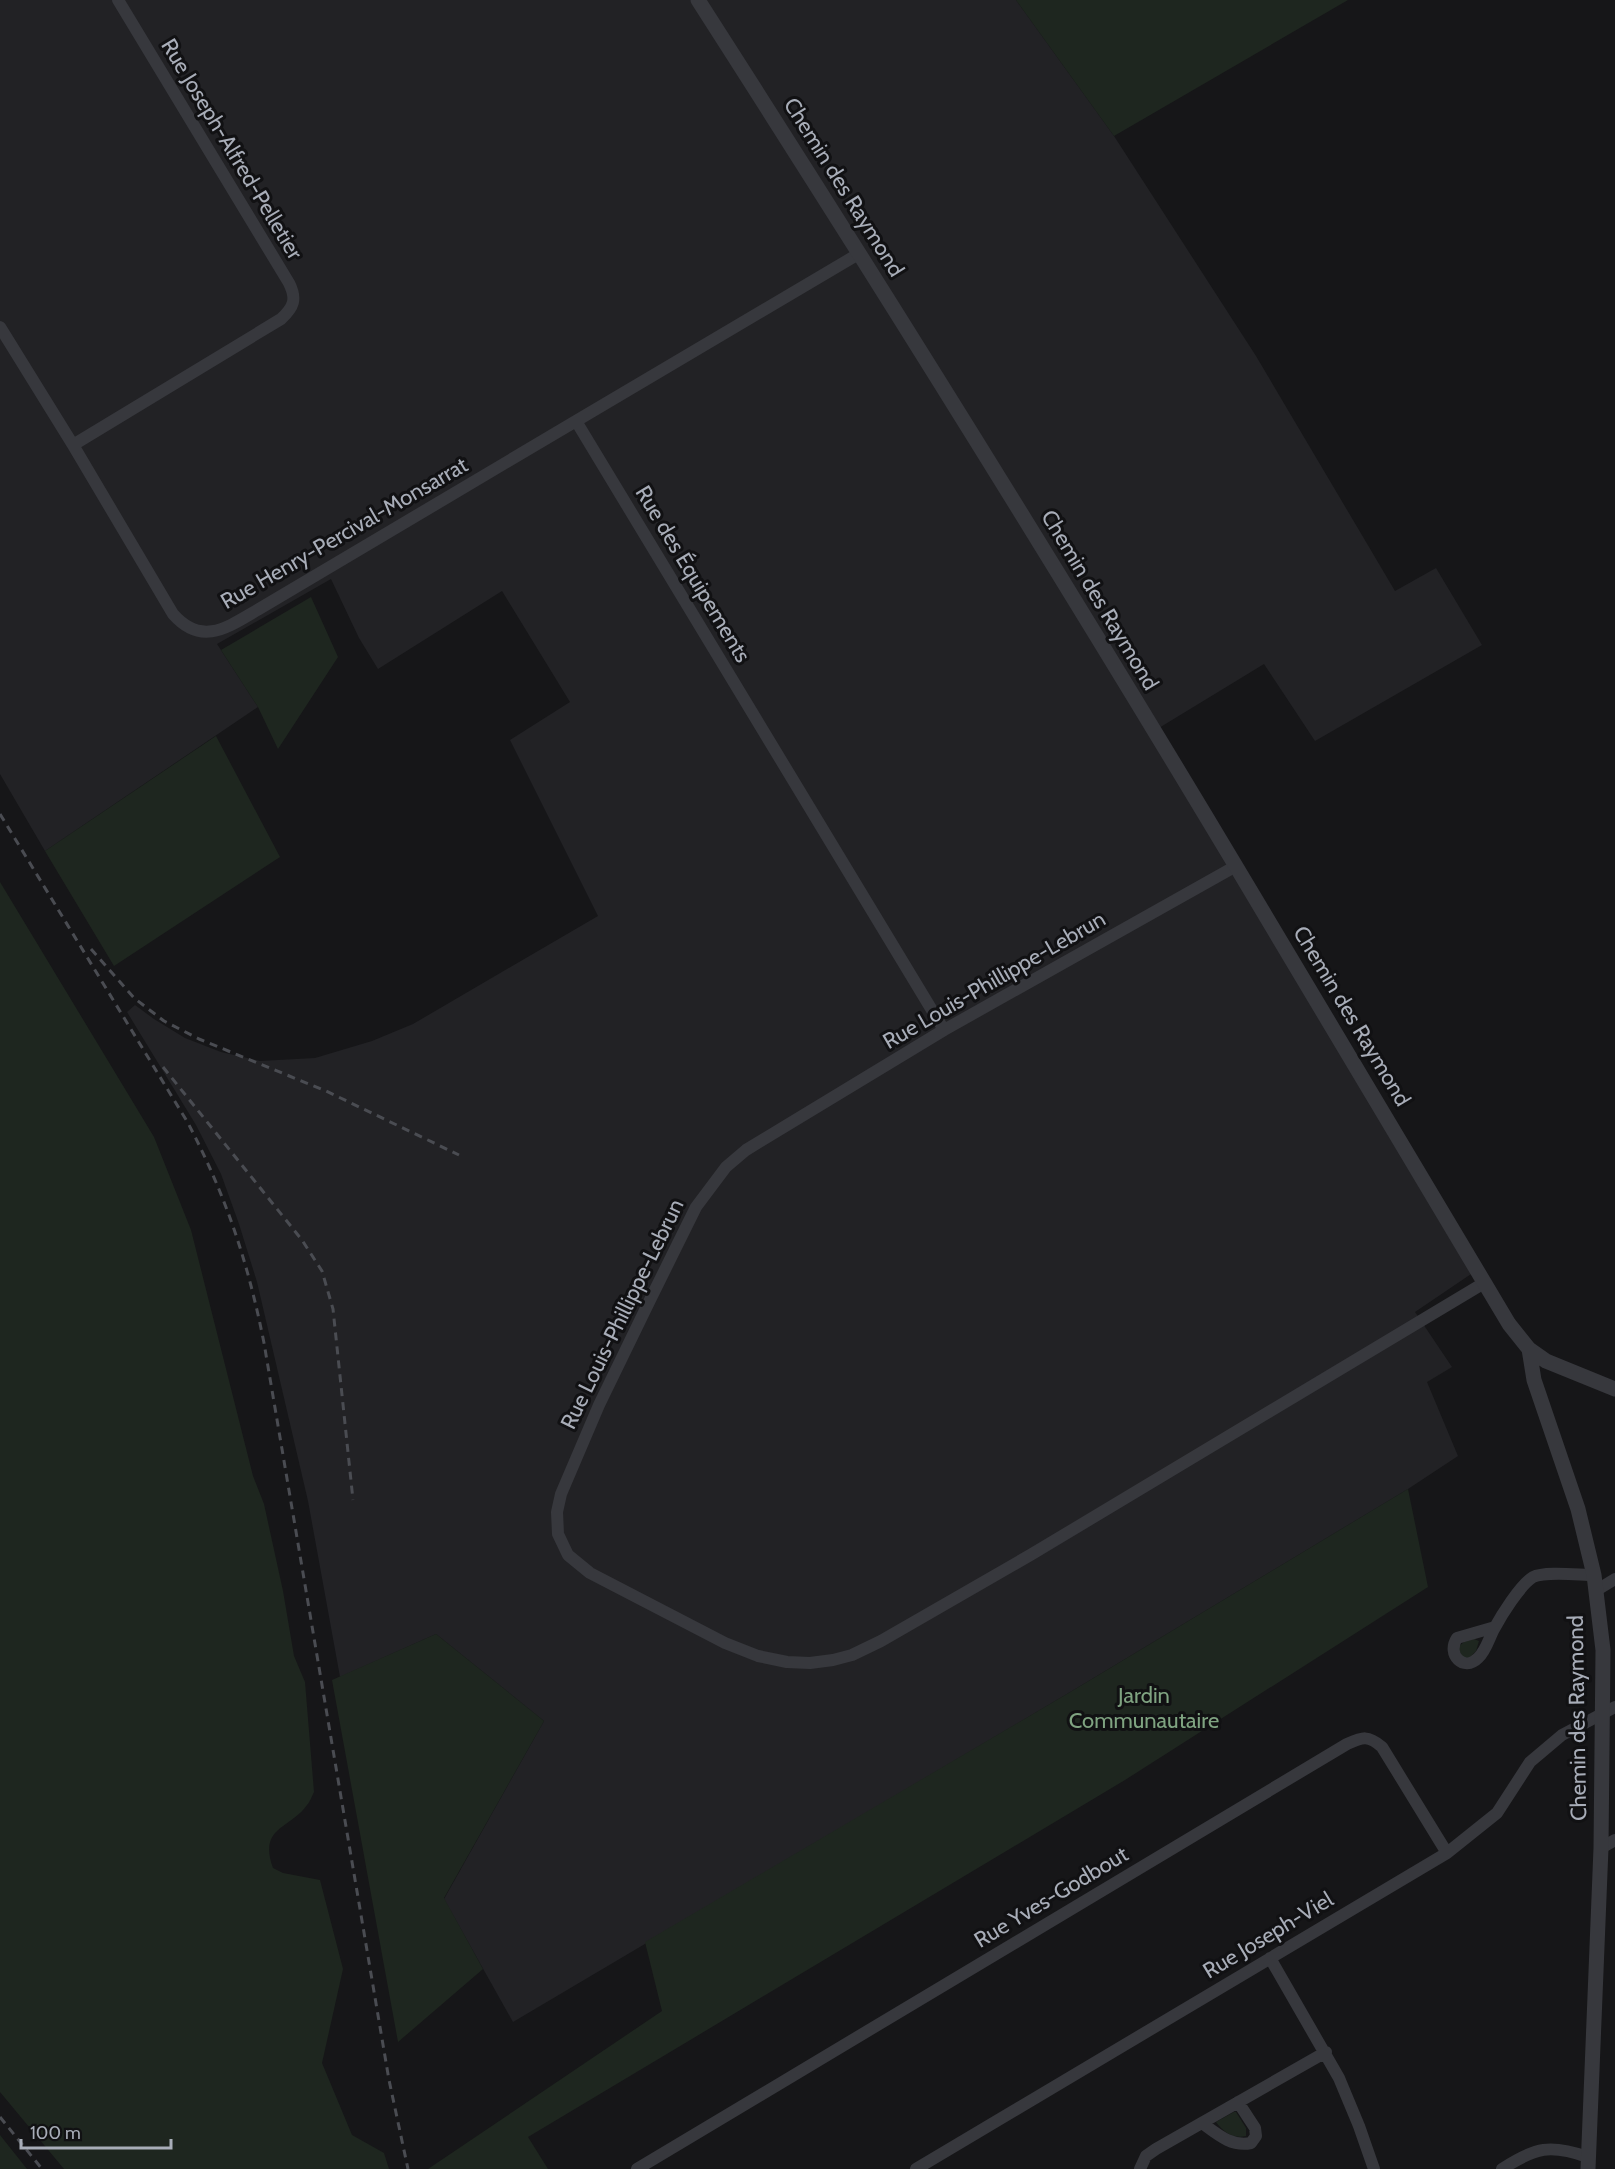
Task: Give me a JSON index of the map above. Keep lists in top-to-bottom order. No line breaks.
{"streets":{"street":["Rue Joseph-Alfred-Pelletier","Chemin des Raymond","Rue Henry-Percival-Monsarrat","Rue des Équipements","Rue Louis-Phillippe-Lebrun","Rue Yves-Godbout","Rue Joseph-Viel"]},"crossings":[["Rue Joseph-Alfred-Pelletier","Rue Henry-Percival-Monsarrat"],["Chemin des Raymond","Rue Louis-Phillippe-Lebrun"],["Chemin des Raymond","Rue Joseph-Viel"],["Rue Henry-Percival-Monsarrat","Rue des Équipements"],["Rue des Équipements","Rue Louis-Phillippe-Lebrun"],["Rue Yves-Godbout","Rue Joseph-Viel"]],"parks":["Jardin Communautaire"],"scale_bar":"100 m"}
